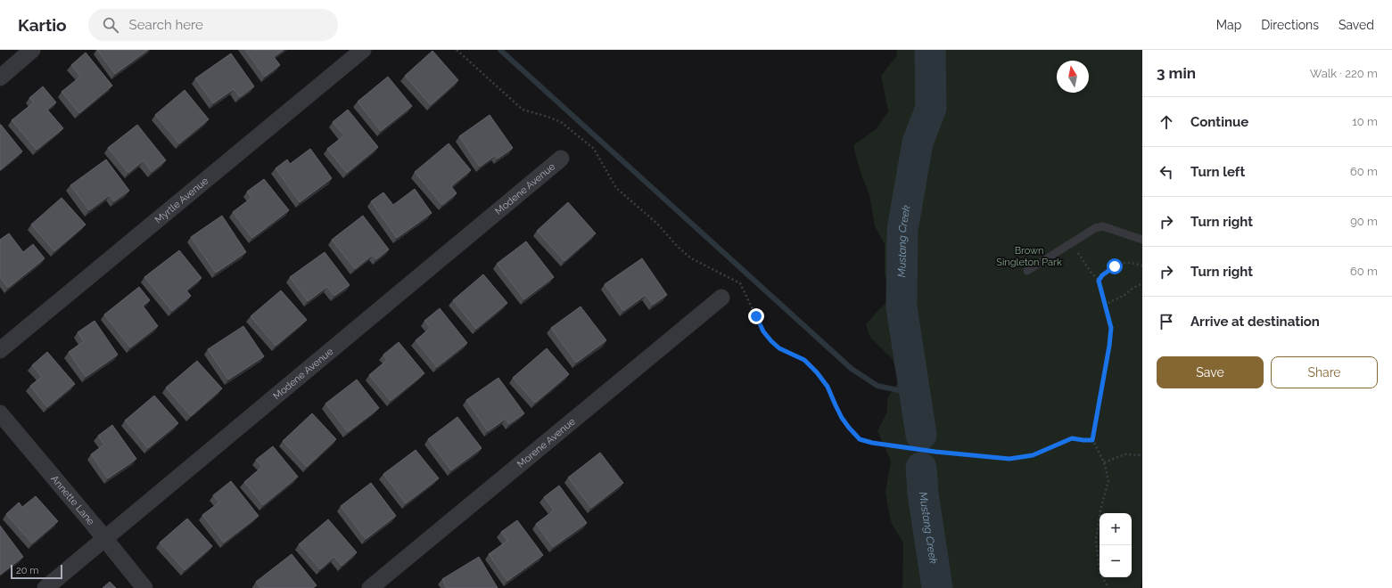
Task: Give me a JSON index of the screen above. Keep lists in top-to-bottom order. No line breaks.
{"streets":{"street":["Modene Avenue","Myrtle Avenue","Morene Avenue","Annette Lane"]},"crossings":[["Modene Avenue","Annette Lane"]],"water":["Mustang Creek"],"parks":["Brown Singleton Park"],"scale_bar":"20 m","north":"top","page":{"header":"Kartio","search":"Search here","nav":["Map","Directions","Saved"],"heading":["3 min","Walk · 220 m"],"list":[["Continue","10 m"],["Turn left","60 m"],["Turn right","90 m"],["Turn right","60 m"],"Arrive at destination"],"buttons":["Save","Share"],"map_buttons":["+","−"],"scale":"20 m"}}
